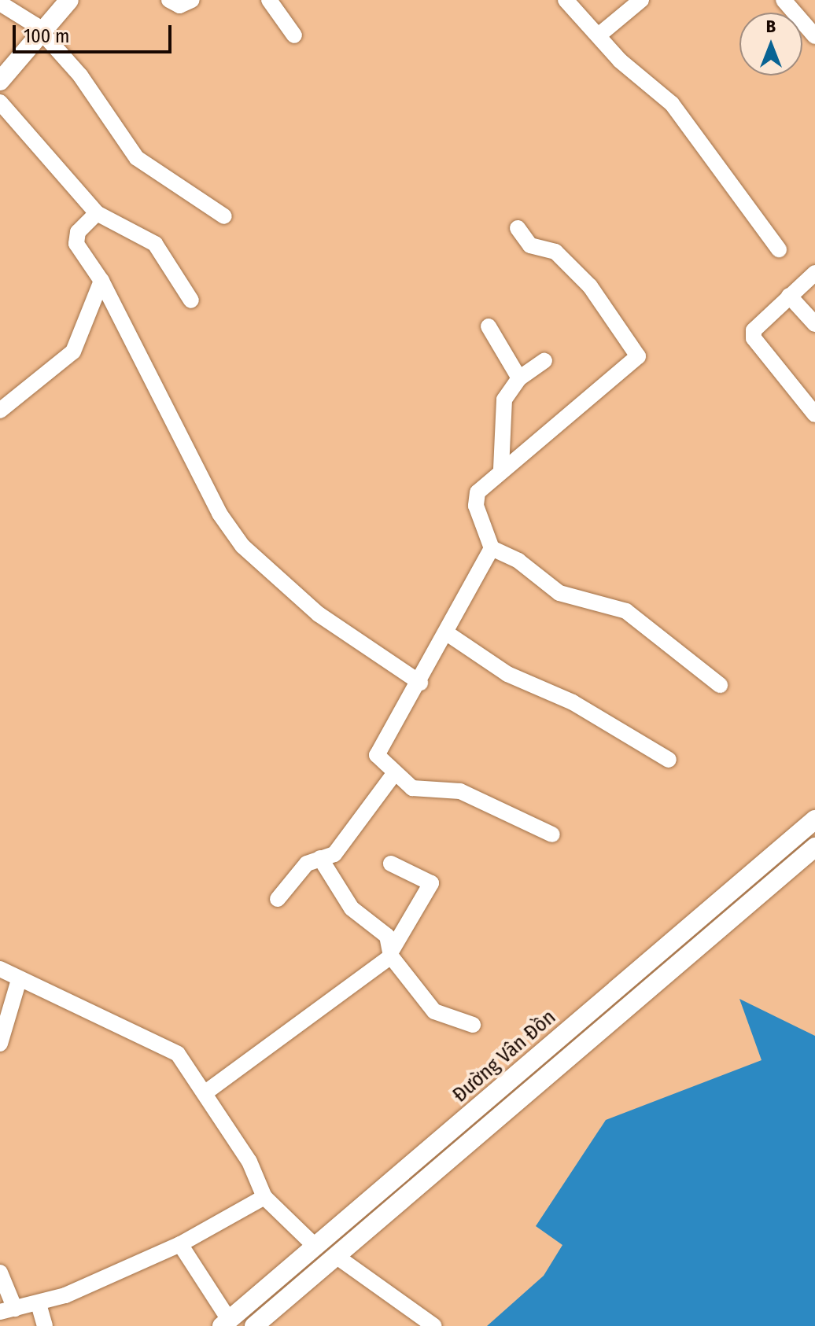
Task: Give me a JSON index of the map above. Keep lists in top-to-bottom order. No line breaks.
{"streets":{"main road":["Đường Vân Đồn"]},"scale_bar":"100 m","north":"top"}
